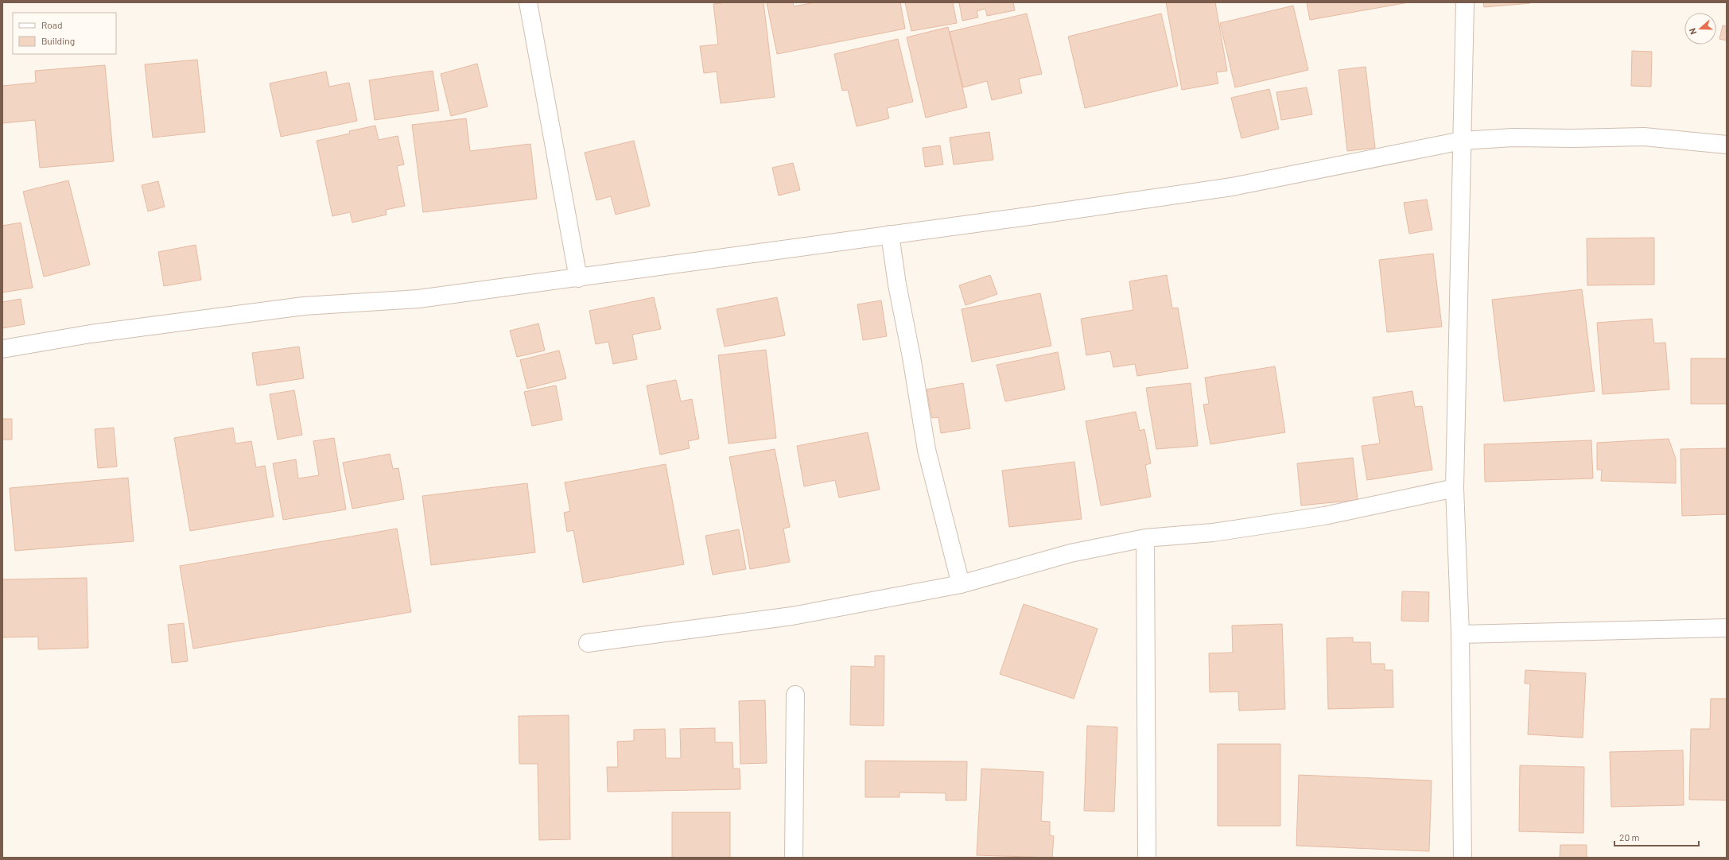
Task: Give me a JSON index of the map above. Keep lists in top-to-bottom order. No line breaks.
{"legend":["Road","Building"],"scale_bar":"20 m","north":"left"}
